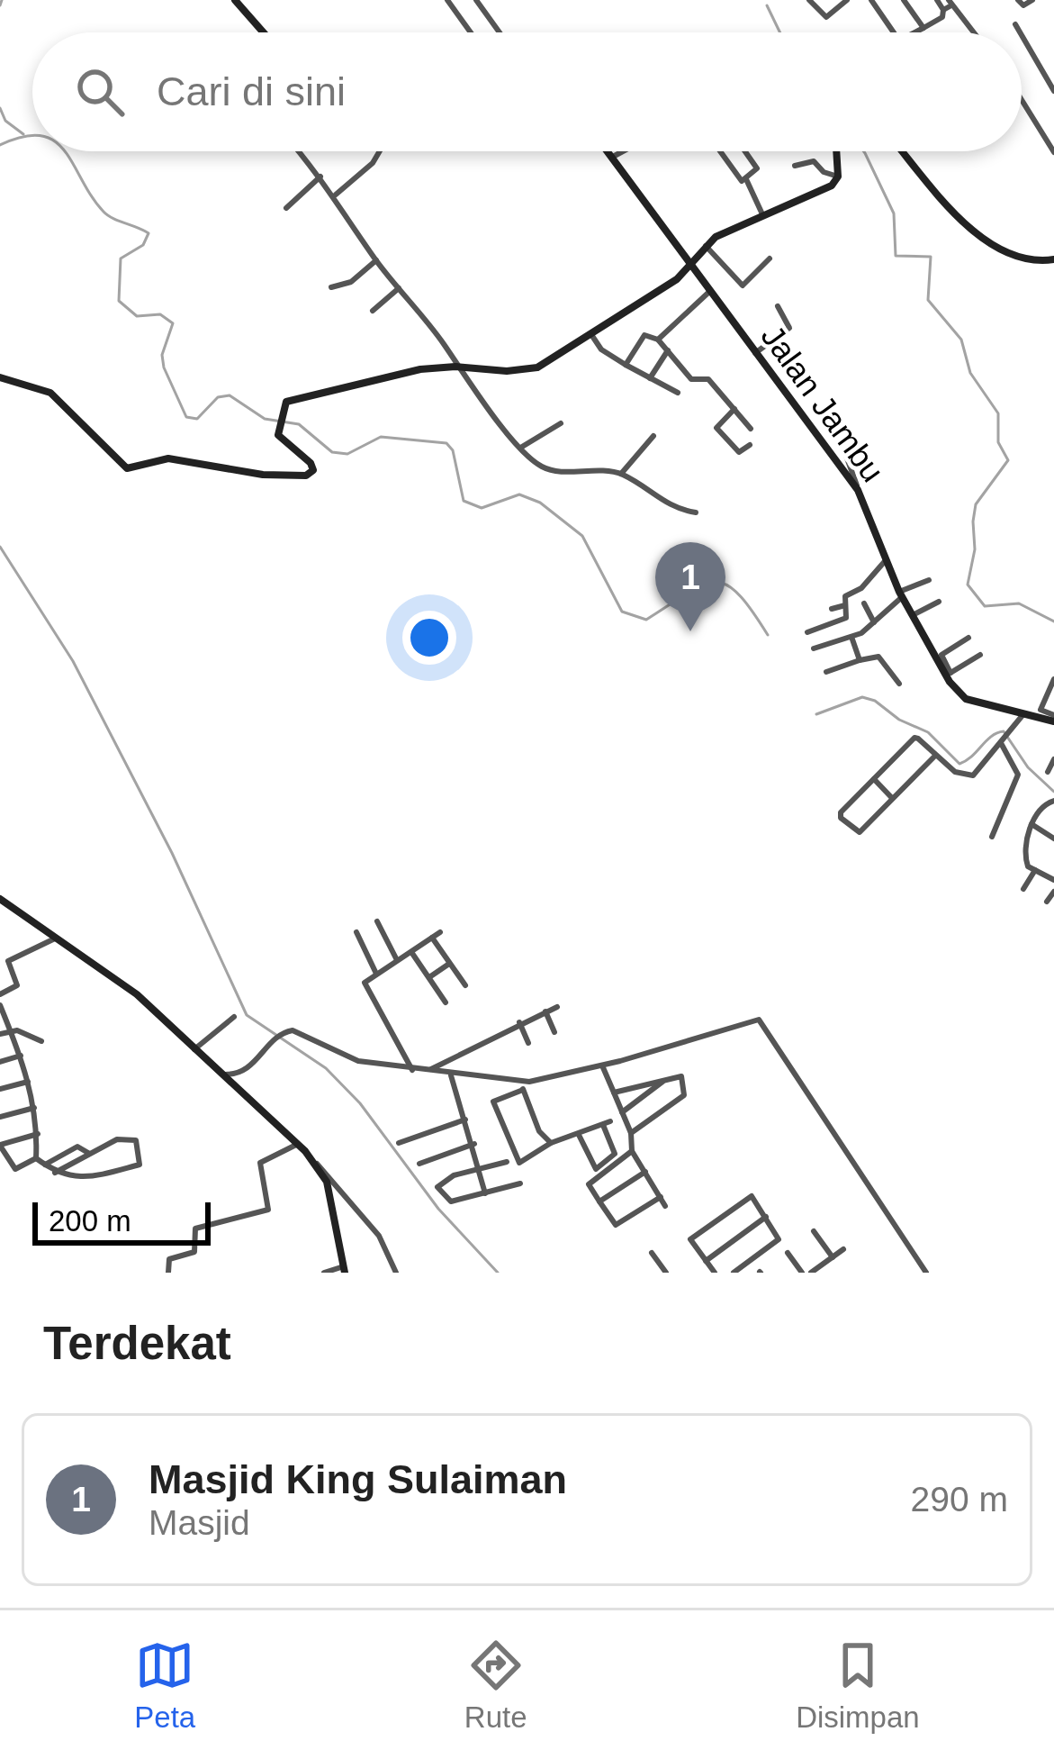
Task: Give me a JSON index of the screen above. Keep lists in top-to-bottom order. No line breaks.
{"streets":{"street":["Jalan Jambu"]},"scale_bar":"200 m","page":{"search":"Cari di sini","pins":"1","scale":"200 m","heading":"Terdekat","list":[{"mark":"1","name":"Masjid King Sulaiman","note":"Masjid","value":"290 m"}],"nav":["Peta","Rute","Disimpan"]}}
